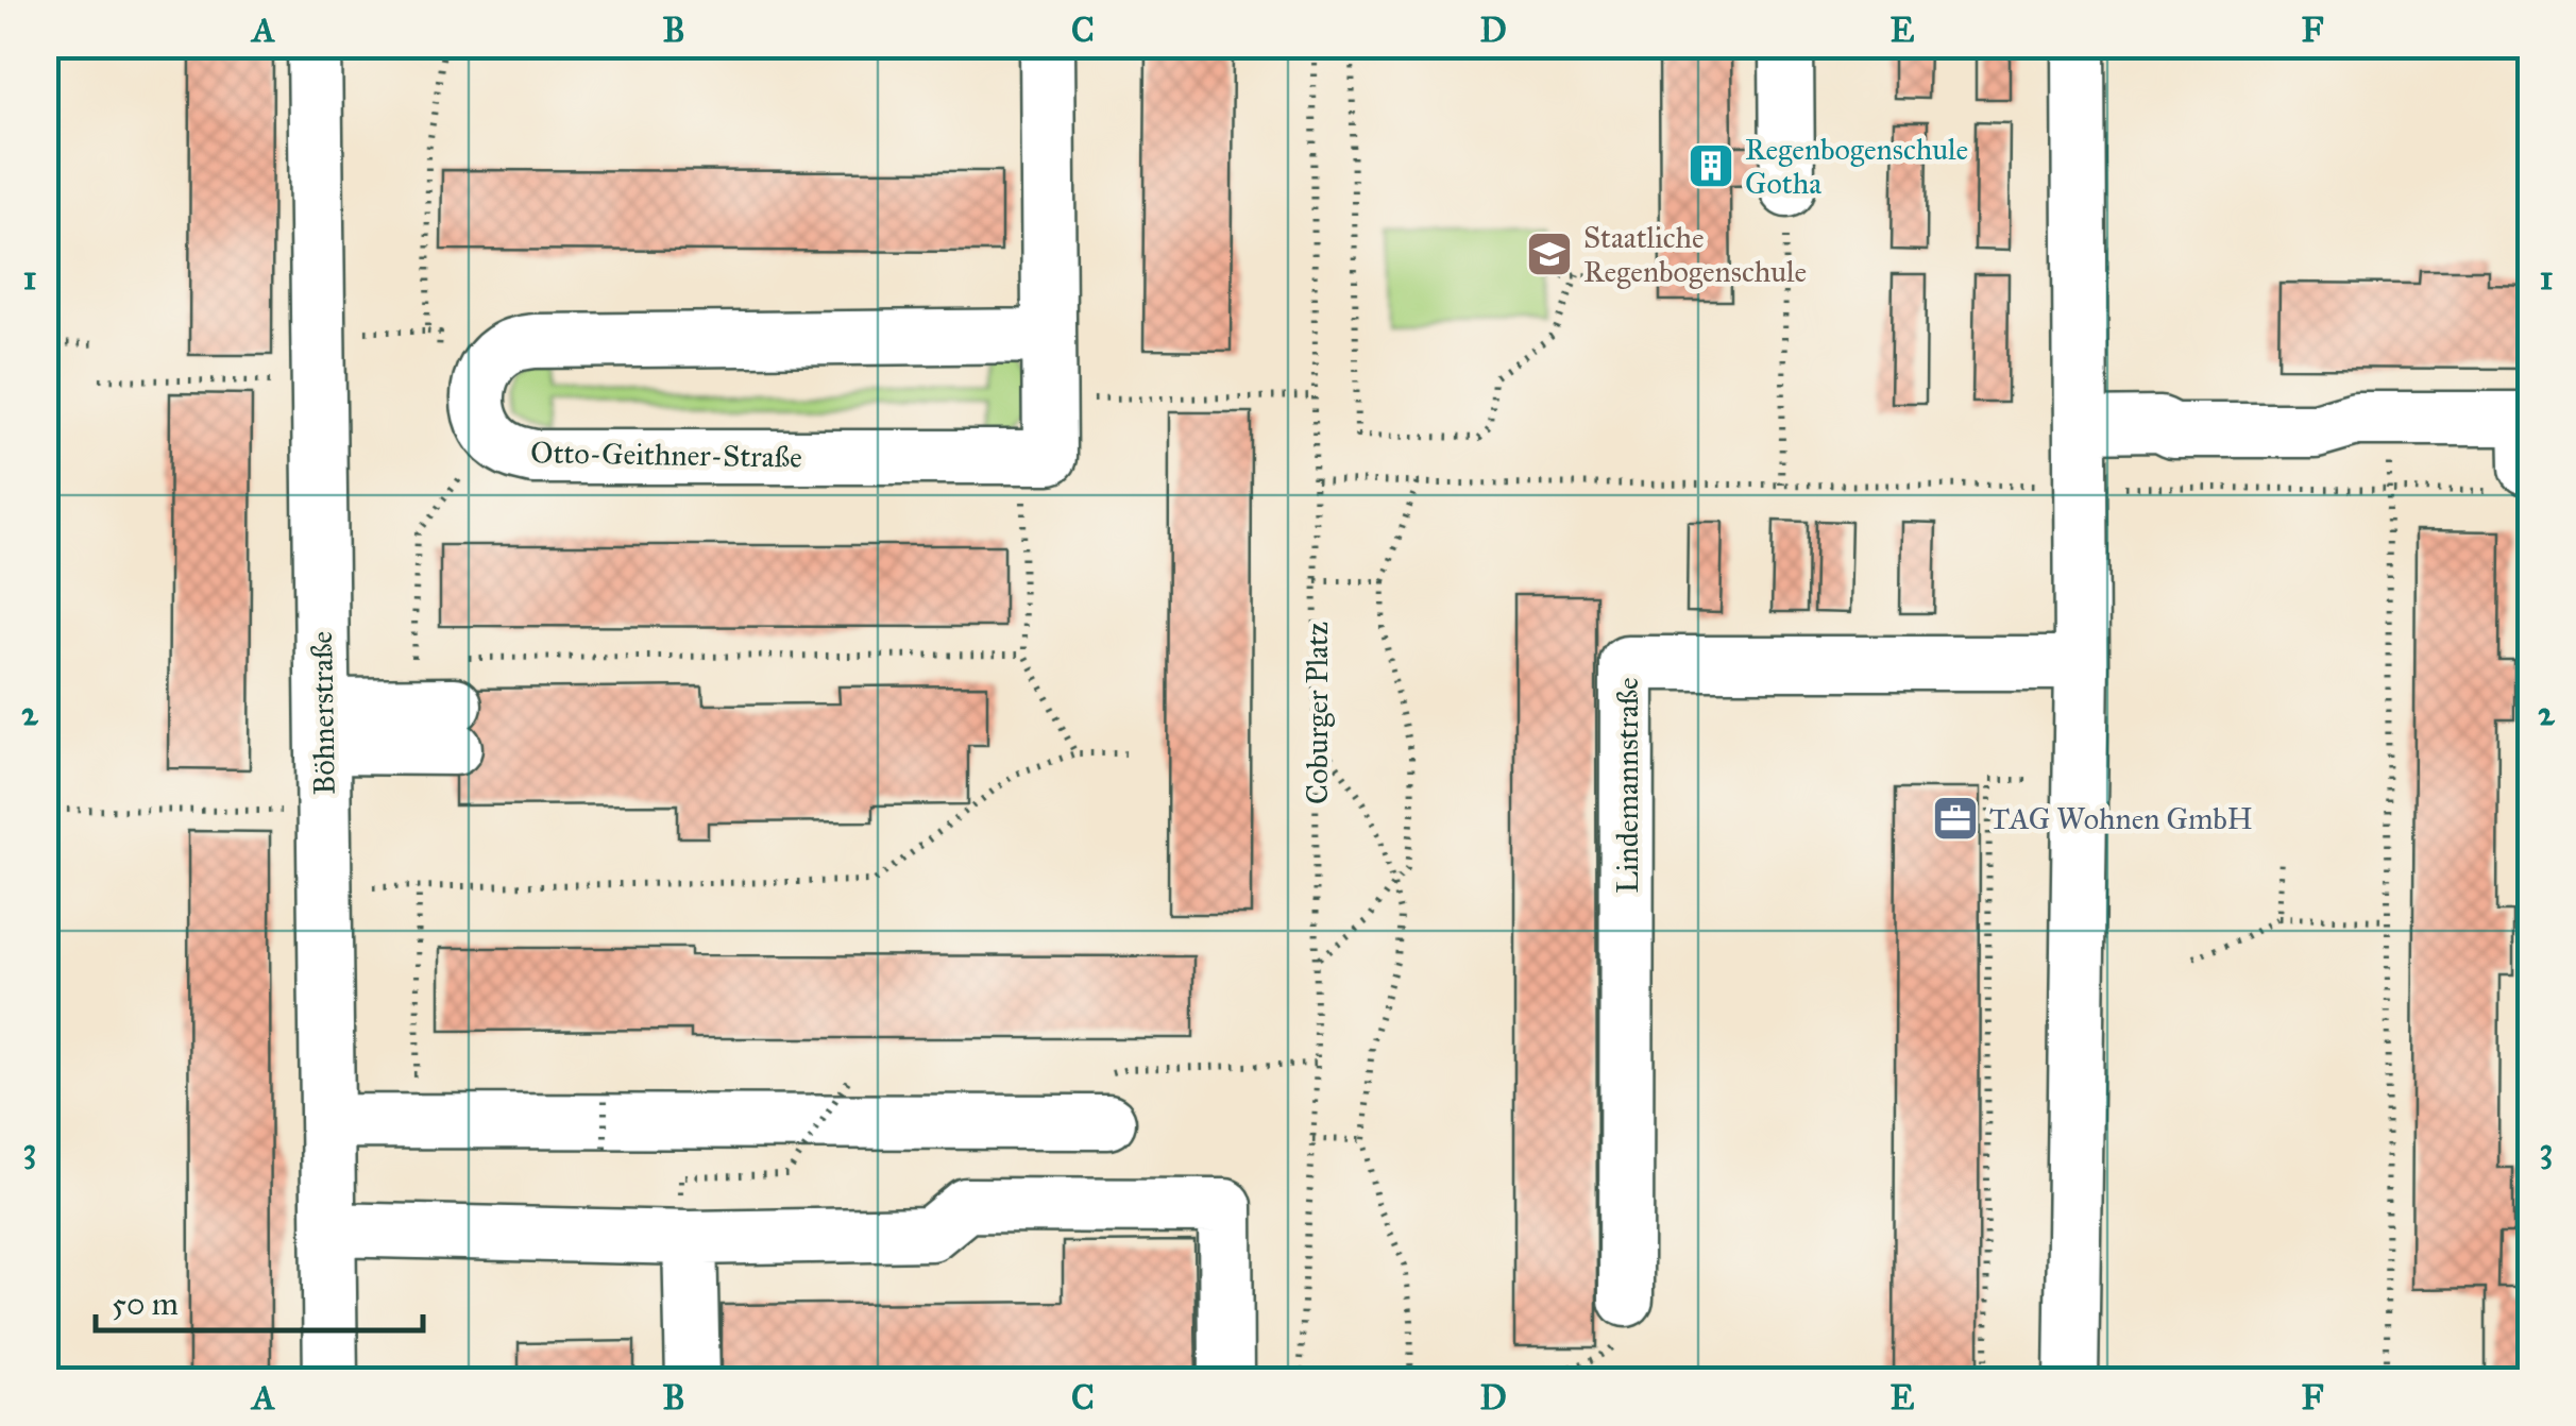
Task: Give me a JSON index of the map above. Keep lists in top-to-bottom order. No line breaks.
{"streets":{"street":["Otto-Geithner-Straße","Böhnerstraße","Lindemannstraße"],"path":["Coburger Platz"]},"places":{"building":["Regenbogenschule Gotha"],"school or university":["Staatliche Regenbogenschule"],"office":["TAG Wohnen GmbH"]},"scale_bar":"50 m","grid":{"columns":["A","B","C","D","E","F"],"rows":["1","2","3"]}}
